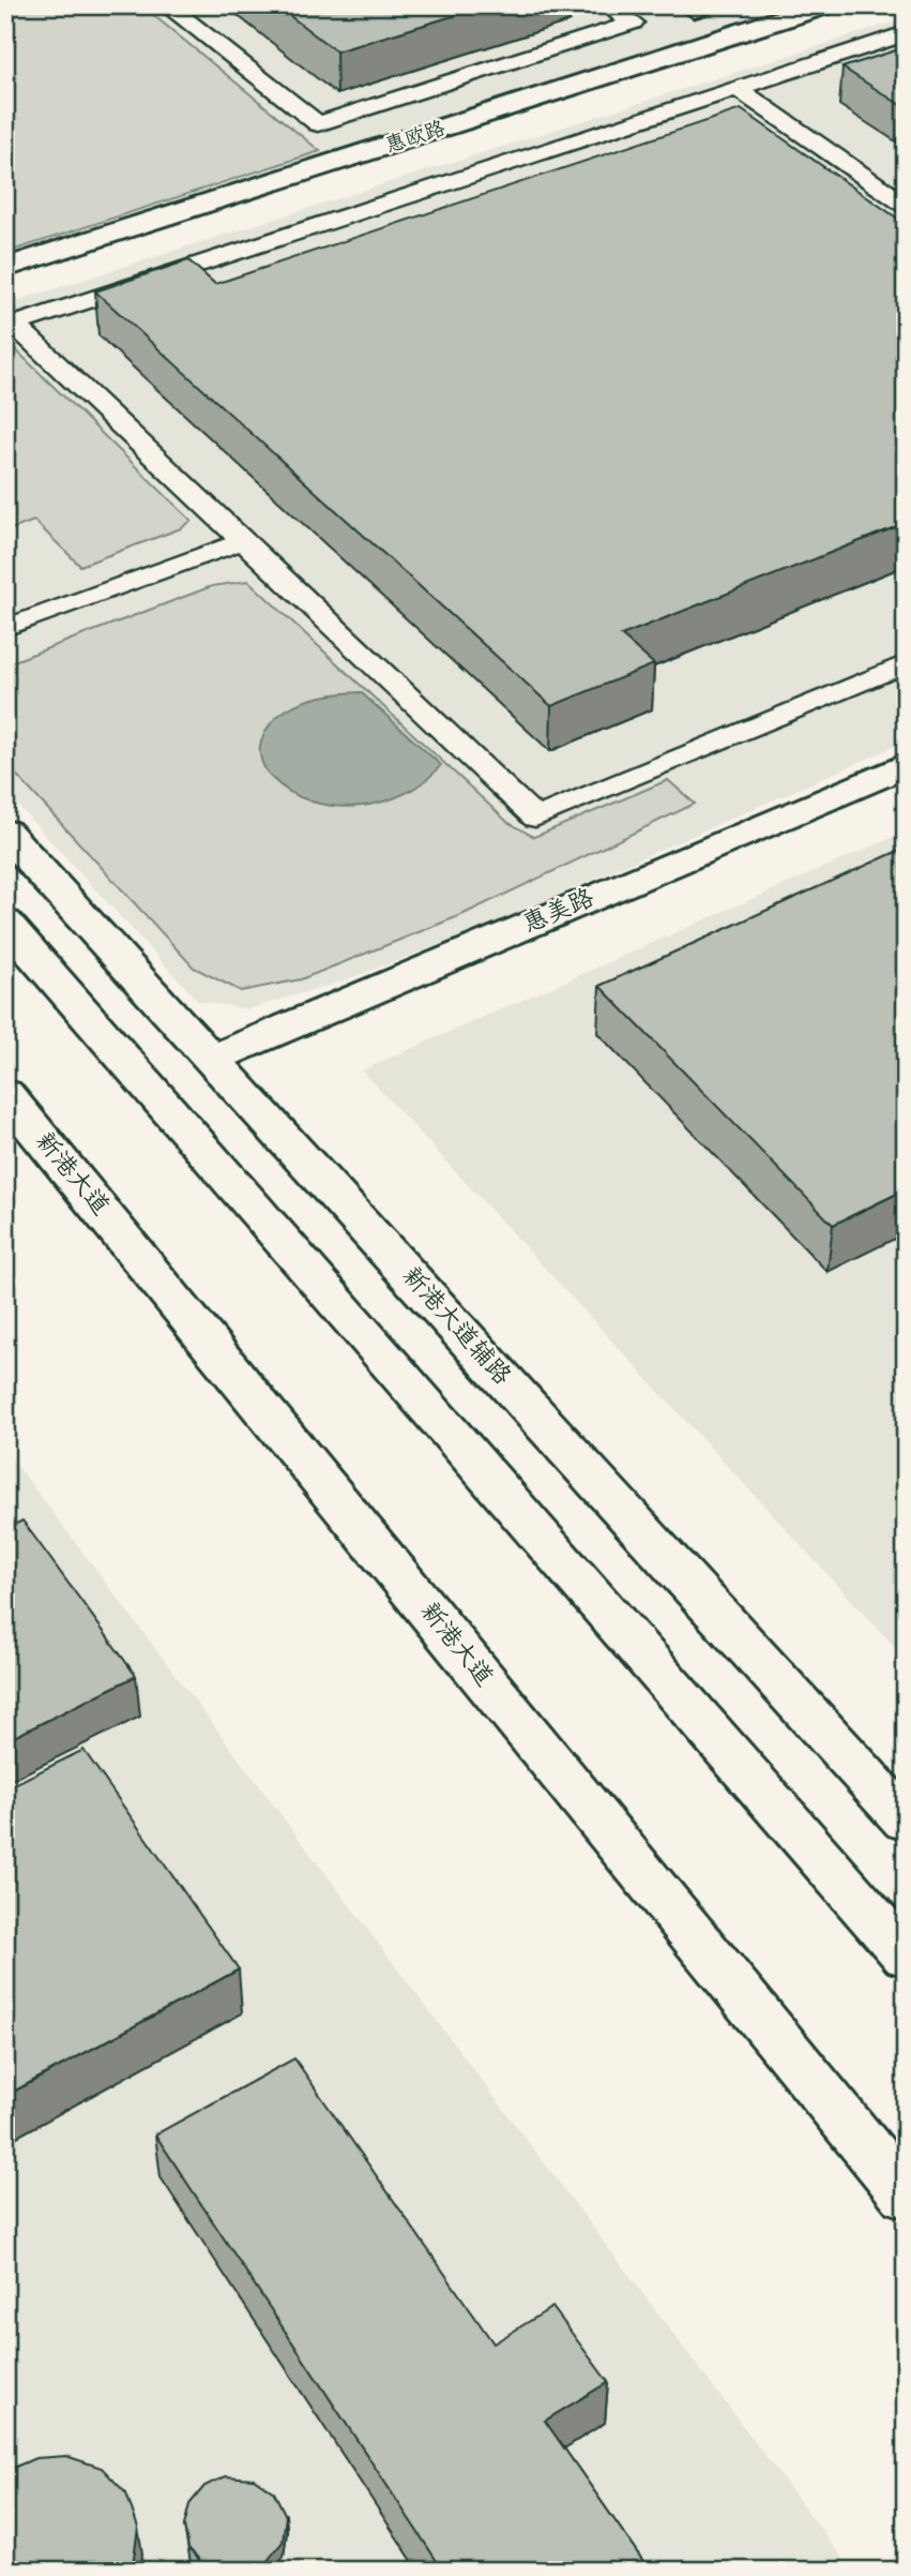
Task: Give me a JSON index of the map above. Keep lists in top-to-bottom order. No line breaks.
{"streets":{"street":["惠欧路","惠美路","新港大道","新港大道辅路"]},"crossings":[["惠美路","新港大道辅路"]]}
